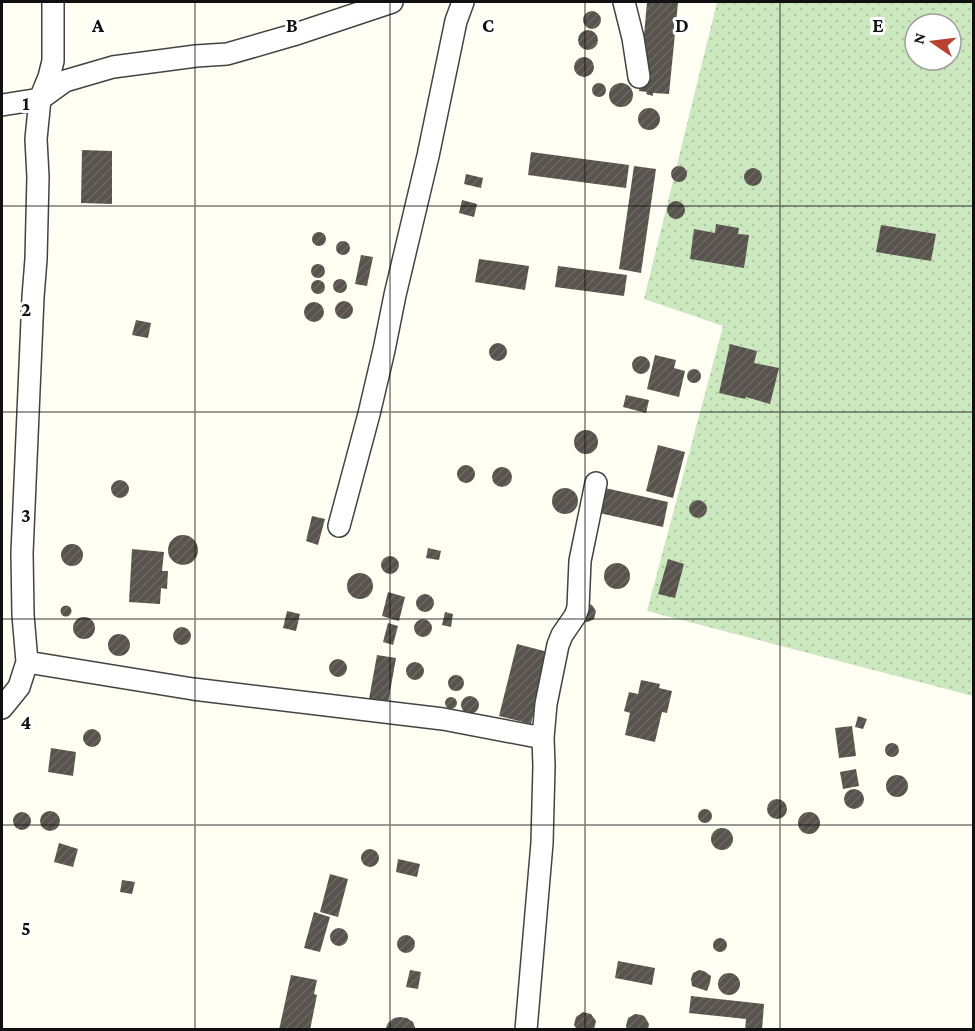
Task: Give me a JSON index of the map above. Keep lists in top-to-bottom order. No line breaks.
{"north":"left","grid":{"columns":["A","B","C","D","E"],"rows":["1","2","3","4","5"]}}
